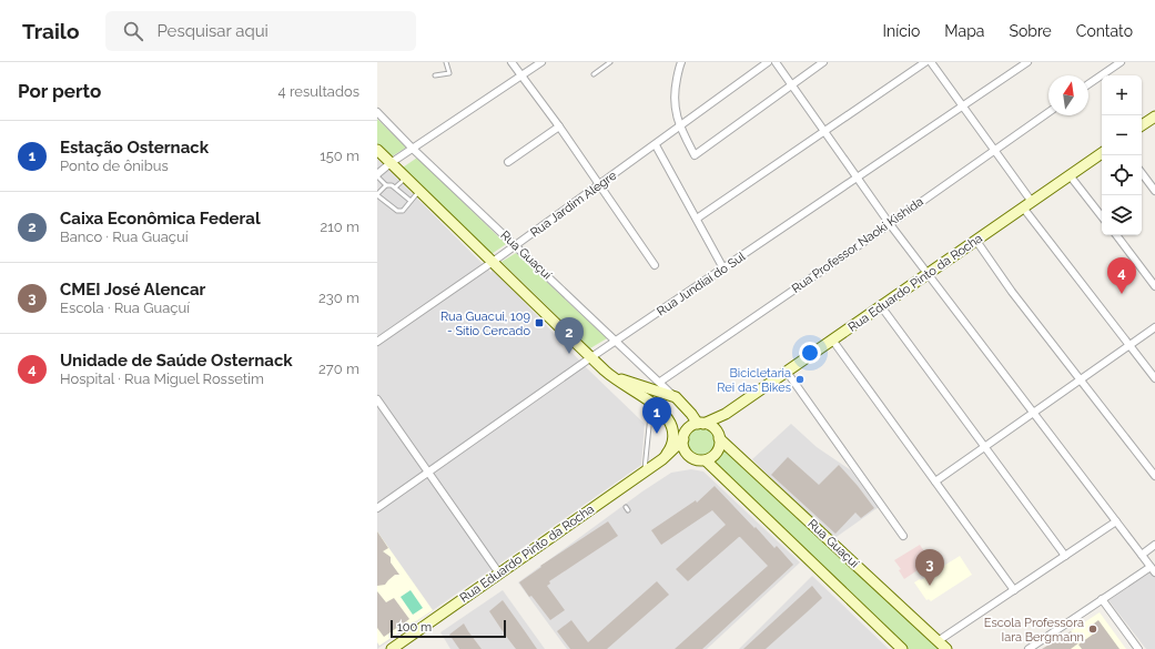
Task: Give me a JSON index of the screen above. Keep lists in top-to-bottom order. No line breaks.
{"streets":{"main road":["Rua Guaçuí","Rua Eduardo Pinto da Rocha"],"street":["Rua Jardim Alegre","Rua Professor Naoki Kishida","Rua Jundiaí do Sul"]},"crossings":[["Rua Jardim Alegre","Rua Guaçuí"],["Rua Professor Naoki Kishida","Rua Guaçuí"],["Rua Guaçuí","Rua Eduardo Pinto da Rocha"],["Rua Guaçuí","Rua Jundiaí do Sul"]],"places":{"transit":["Rua Guacui, 109 - Sítio Cercado"],"other":["Bicicletaria Rei das Bikes","Escola Professora Iara Bergmann"]},"scale_bar":"100 m","north":"top","page":{"header":"Trailo","search":"Pesquisar aqui","nav":["Início","Mapa","Sobre","Contato"],"heading":["Por perto","4 resultados"],"map_buttons":["+","−"],"list":[{"mark":"1","name":"Estação Osternack","note":"Ponto de ônibus","value":"150 m"},{"mark":"2","name":"Caixa Econômica Federal","note":"Banco · Rua Guaçuí","value":"210 m"},{"mark":"3","name":"CMEI José Alencar","note":"Escola · Rua Guaçuí","value":"230 m"},{"mark":"4","name":"Unidade de Saúde Osternack","note":"Hospital · Rua Miguel Rossetim","value":"270 m"}],"pins":["4","2","1","3"],"scale":"100 m"}}
